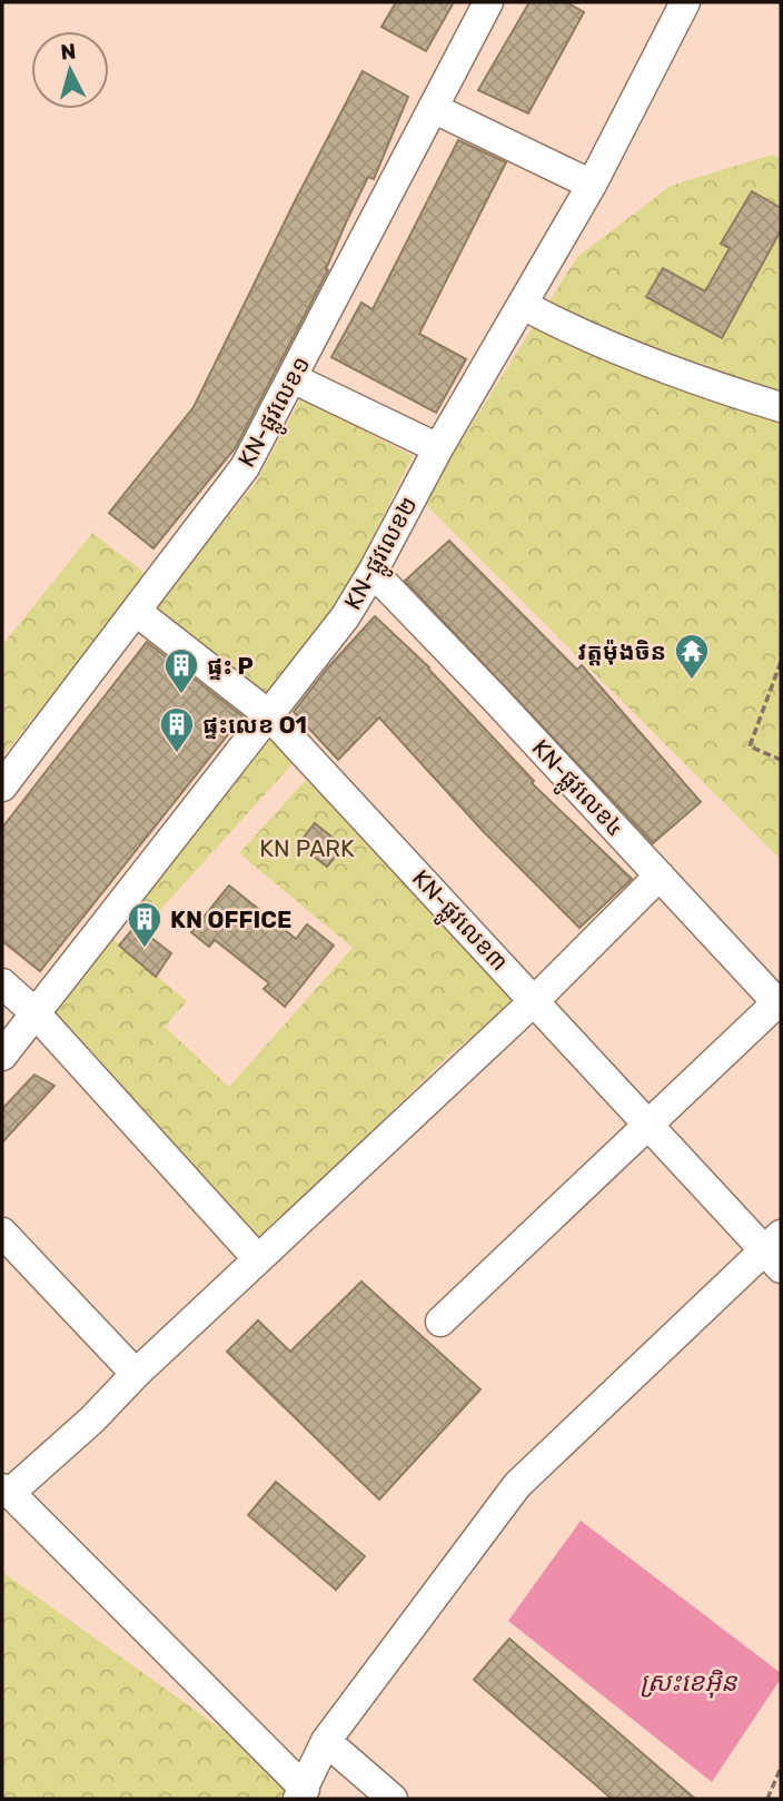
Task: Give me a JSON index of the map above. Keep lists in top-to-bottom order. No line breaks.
{"streets":{"street":["KN-ផ្លូវលេខ១","KN-ផ្លូវលេខ២","KN-ផ្លូវលេខ៤","KN-ផ្លូវលេខ៣"]},"crossings":[["KN-ផ្លូវលេខ១","KN-ផ្លូវលេខ៣"],["KN-ផ្លូវលេខ២","KN-ផ្លូវលេខ៤"],["KN-ផ្លូវលេខ២","KN-ផ្លូវលេខ៣"]],"water":["ស្រះខេអ៊ិន"],"parks":["KN PARK"],"places":{"temple":["វត្តម៉ុងចិន"],"building":["ផ្ទះ P","ផ្ទះលេខ O1","KN OFFICE"]},"north":"top"}
